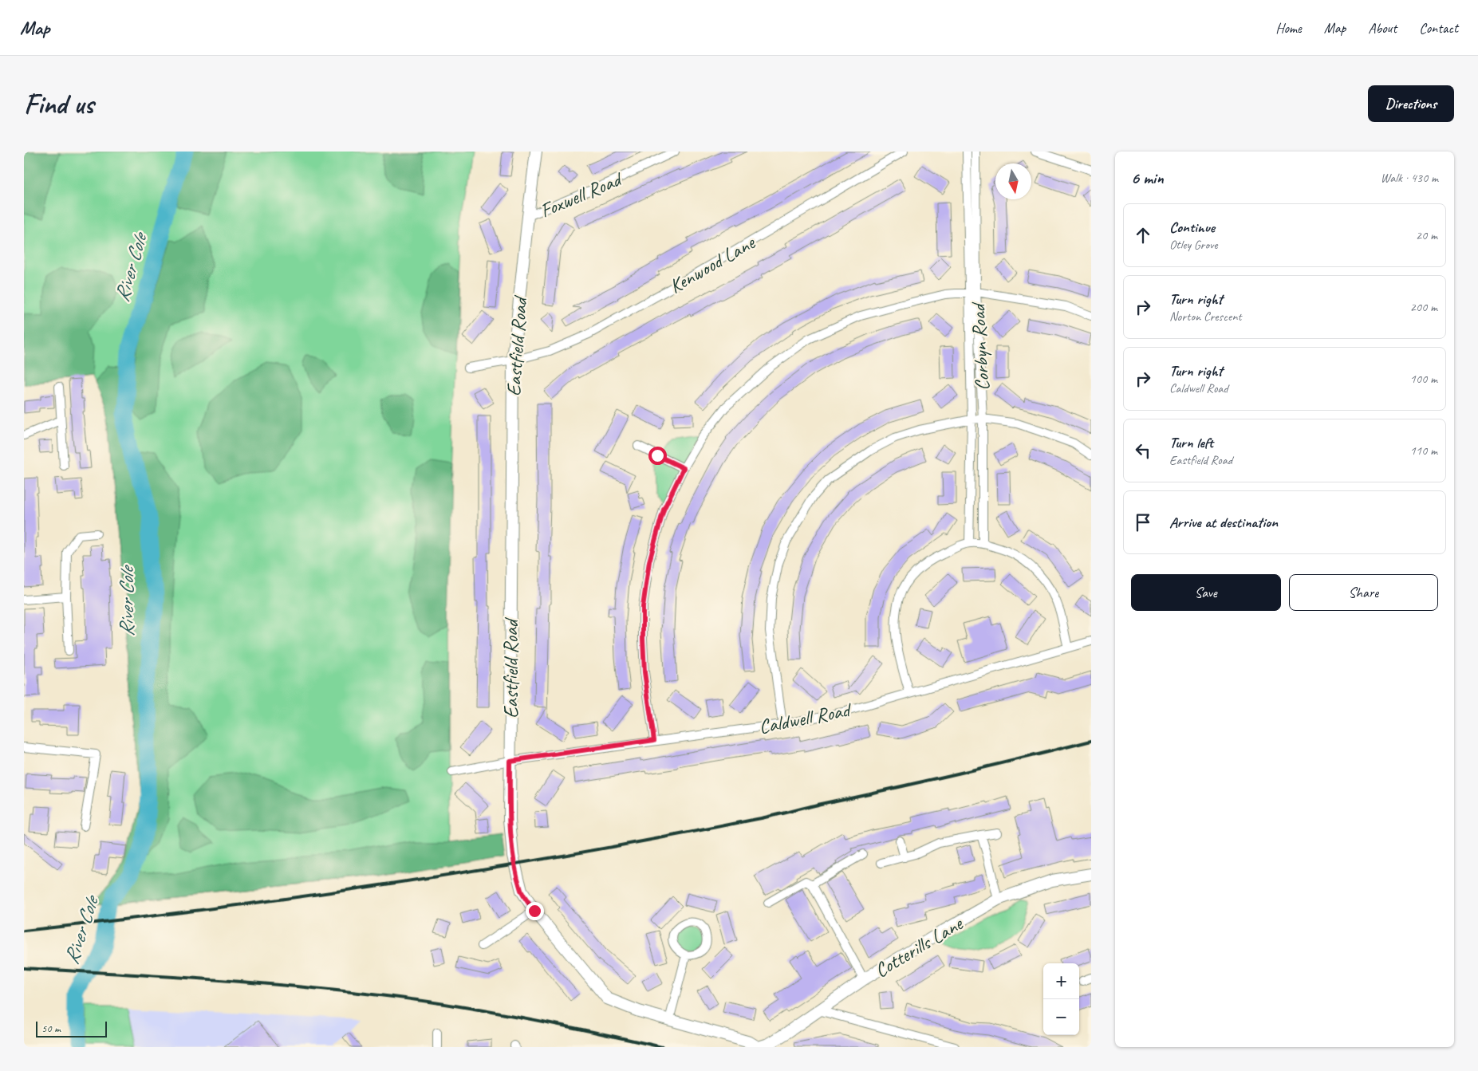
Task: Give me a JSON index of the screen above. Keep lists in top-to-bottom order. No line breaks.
{"streets":{"street":["Foxwell Road","Kenwood Lane","Eastfield Road","Corbyn Road","Caldwell Road","Cotterills Lane"]},"crossings":[["Foxwell Road","Eastfield Road"],["Kenwood Lane","Eastfield Road"],["Eastfield Road","Caldwell Road"],["Eastfield Road","Cotterills Lane"]],"water":["River Cole"],"scale_bar":"50 m","north":"bottom","page":{"header":"Map","nav":["Home","Map","About","Contact"],"buttons":["Directions",["Save","Share"]],"title":"Find us","heading":["6 min","Walk · 430 m"],"list":[["Continue","Otley Grove","20 m"],["Turn right","Norton Crescent","200 m"],["Turn right","Caldwell Road","100 m"],["Turn left","Eastfield Road","110 m"],"Arrive at destination"],"map_buttons":["+","−"],"scale":"50 m"}}
